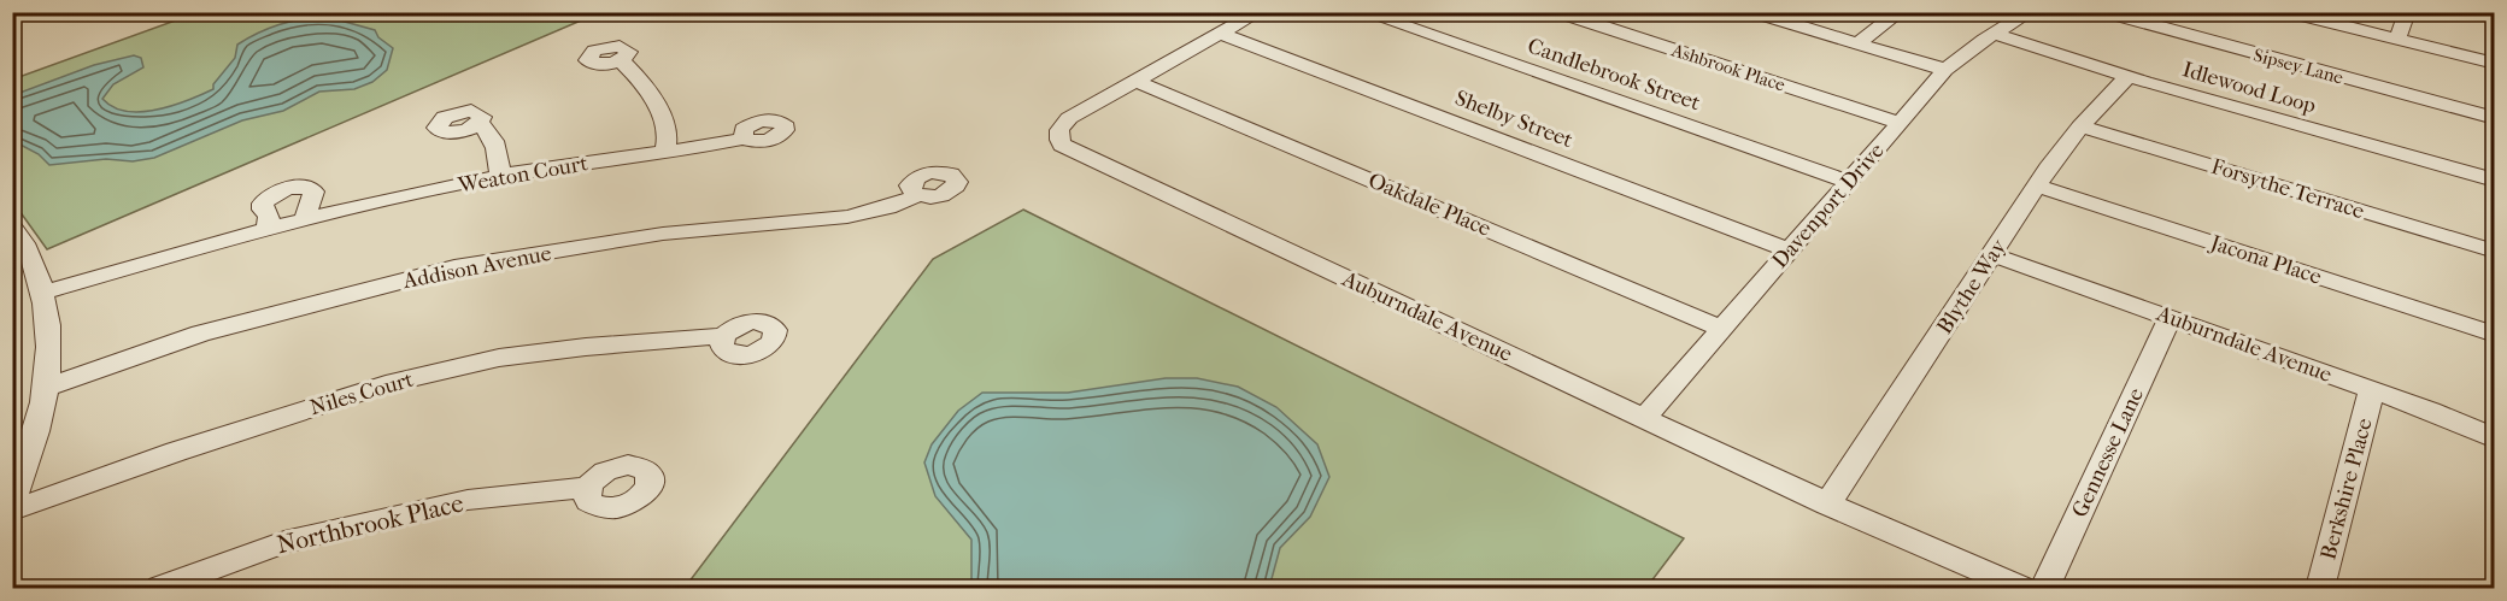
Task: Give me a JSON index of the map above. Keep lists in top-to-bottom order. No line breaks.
{"streets":{"street":["Sipsey Lane","Ashbrook Place","Candlebrook Street","Idlewood Loop","Shelby Street","Weaton Court","Forsythe Terrace","Oakdale Place","Davenport Drive","Jacona Place","Addison Avenue","Blythe Way","Auburndale Avenue","Niles Court","Gennesse Lane","Berkshire Place","Northbrook Place"]},"crossings":[["Ashbrook Place","Davenport Drive"],["Candlebrook Street","Davenport Drive"],["Idlewood Loop","Davenport Drive"],["Idlewood Loop","Blythe Way"],["Shelby Street","Davenport Drive"],["Shelby Street","Auburndale Avenue"],["Forsythe Terrace","Blythe Way"],["Oakdale Place","Davenport Drive"],["Oakdale Place","Auburndale Avenue"],["Davenport Drive","Auburndale Avenue"],["Jacona Place","Blythe Way"],["Blythe Way","Auburndale Avenue"],["Auburndale Avenue","Gennesse Lane"],["Auburndale Avenue","Berkshire Place"]]}
